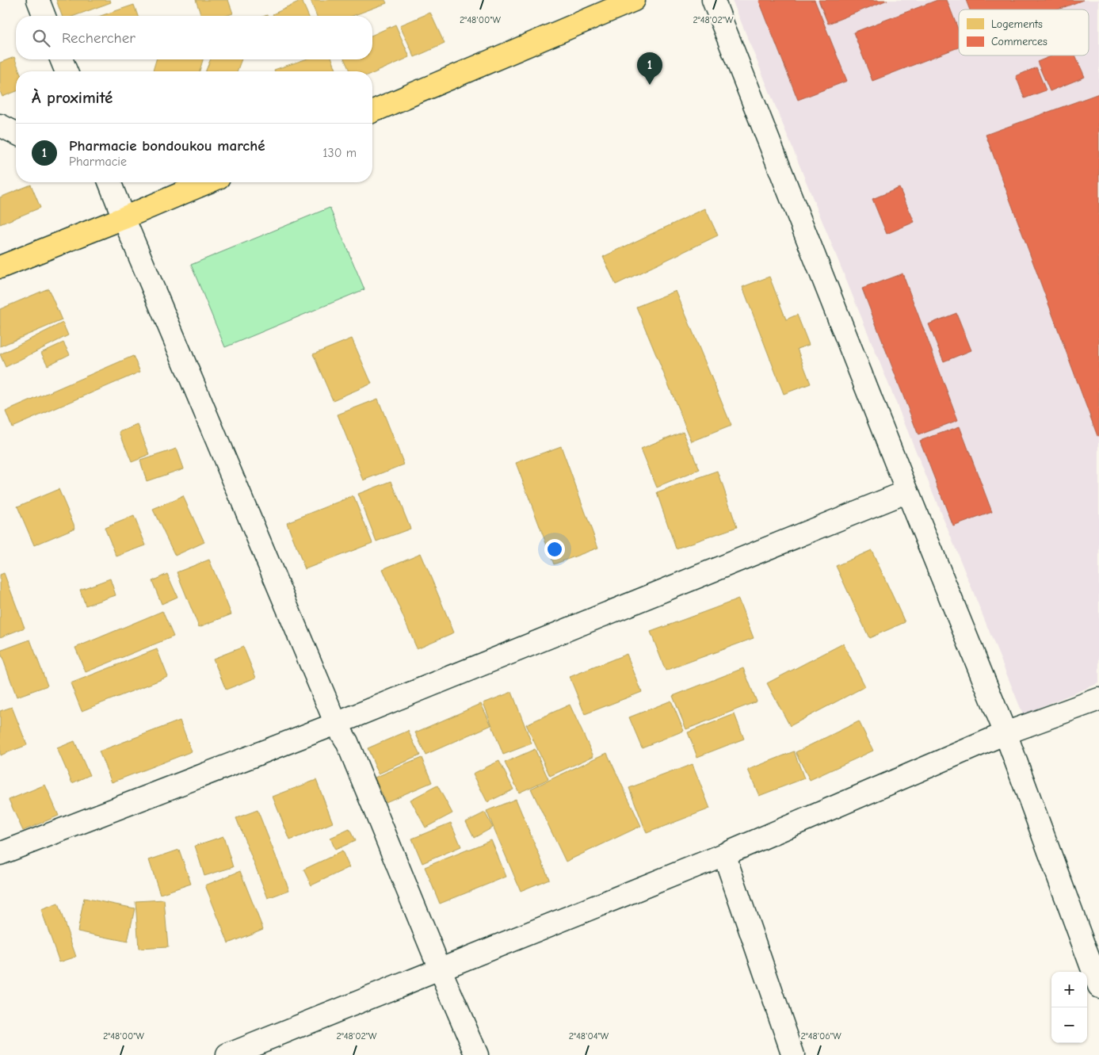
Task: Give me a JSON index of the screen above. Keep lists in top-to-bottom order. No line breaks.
{"legend":["Logements","Commerces"],"page":{"search":"Rechercher","pins":"1","heading":"À proximité","list":[{"mark":"1","name":"Pharmacie bondoukou marché","note":"Pharmacie","value":"130 m"}],"map_buttons":["+","−"]},"coordinates":["2°48'00\"W","2°48'02\"W","2°48'04\"W","2°48'06\"W"]}
